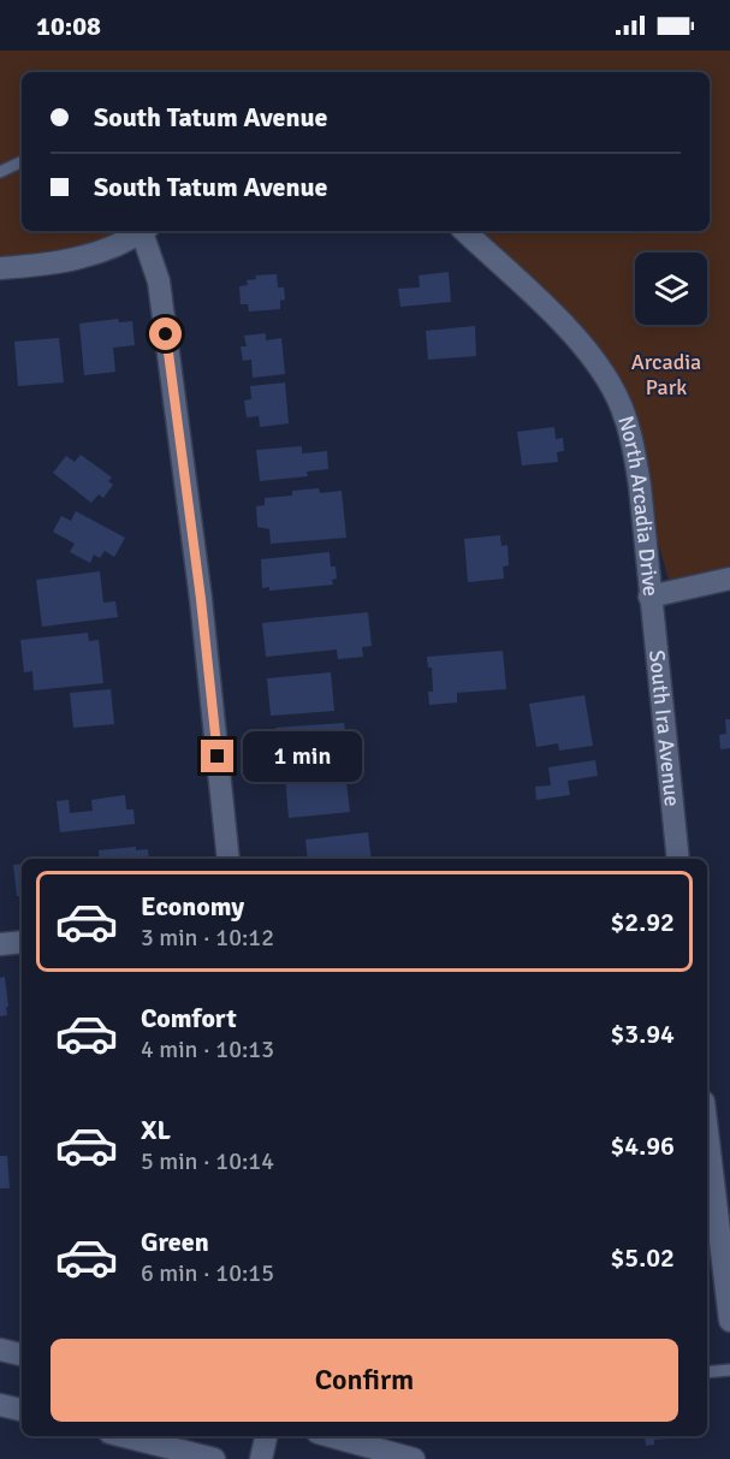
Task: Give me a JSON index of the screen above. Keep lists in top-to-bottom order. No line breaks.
{"streets":{"street":["North Arcadia Drive","South Ira Avenue"]},"crossings":[["North Arcadia Drive","South Ira Avenue"]],"parks":["Arcadia Park"],"page":{"status":"10:08","banner":["South Tatum Avenue","South Tatum Avenue"],"bubble":"1 min","list":[{"name":"Economy","note":"3 min · 10:12","value":"$2.92"},{"name":"Comfort","note":"4 min · 10:13","value":"$3.94"},{"name":"XL","note":"5 min · 10:14","value":"$4.96"},{"name":"Green","note":"6 min · 10:15","value":"$5.02"}],"buttons":"Confirm"}}
